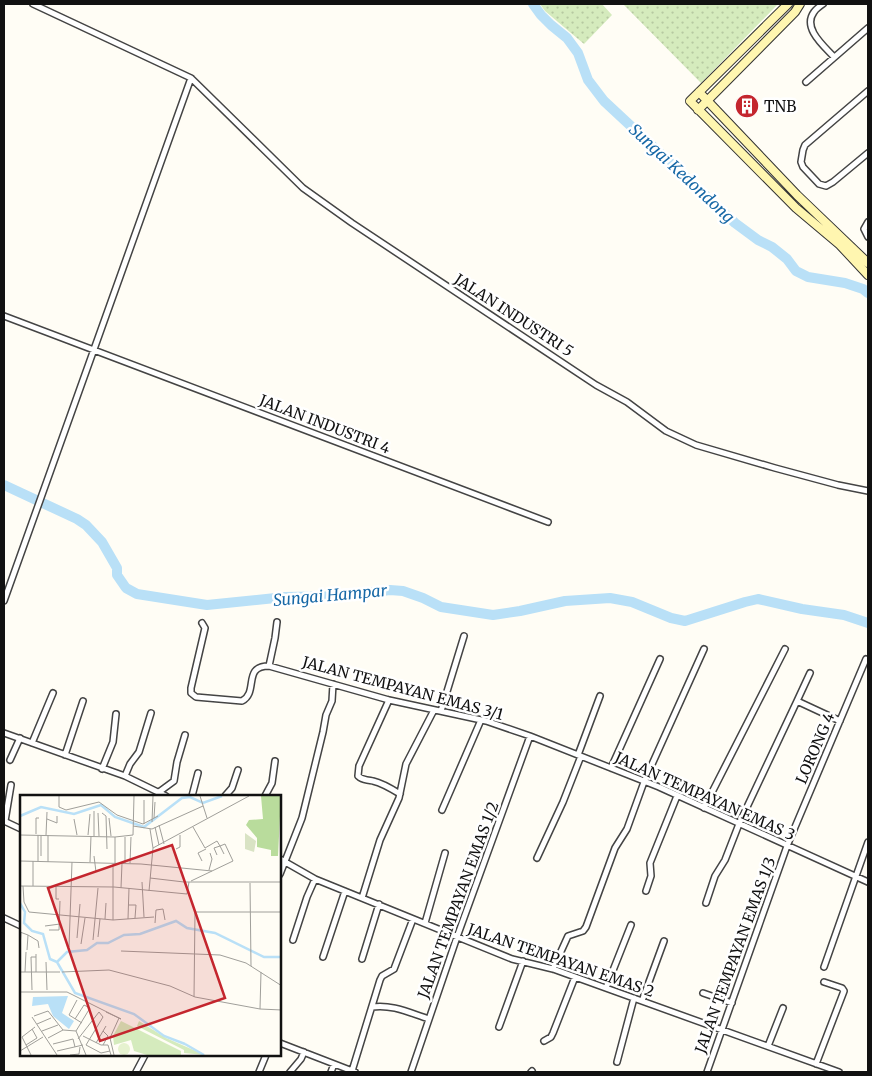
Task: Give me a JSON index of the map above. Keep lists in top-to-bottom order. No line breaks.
{"streets":{"street":["JALAN INDUSTRI 5","JALAN INDUSTRI 4","JALAN TEMPAYAN EMAS 3/1","LORONG 4","JALAN TEMPAYAN EMAS 3","JALAN TEMPAYAN EMAS 1/2","JALAN TEMPAYAN EMAS 1/3","JALAN TEMPAYAN EMAS 2"]},"crossings":[["JALAN TEMPAYAN EMAS 3/1","JALAN TEMPAYAN EMAS 3"],["JALAN TEMPAYAN EMAS 3/1","JALAN TEMPAYAN EMAS 1/2"],["LORONG 4","JALAN TEMPAYAN EMAS 3"],["LORONG 4","JALAN TEMPAYAN EMAS 1/3"],["JALAN TEMPAYAN EMAS 3","JALAN TEMPAYAN EMAS 1/2"],["JALAN TEMPAYAN EMAS 3","JALAN TEMPAYAN EMAS 1/3"],["JALAN TEMPAYAN EMAS 1/2","JALAN TEMPAYAN EMAS 2"],["JALAN TEMPAYAN EMAS 1/3","JALAN TEMPAYAN EMAS 2"]],"water":["Sungai Kedondong","Sungai Hampar"],"places":{"building":["TNB"]}}
